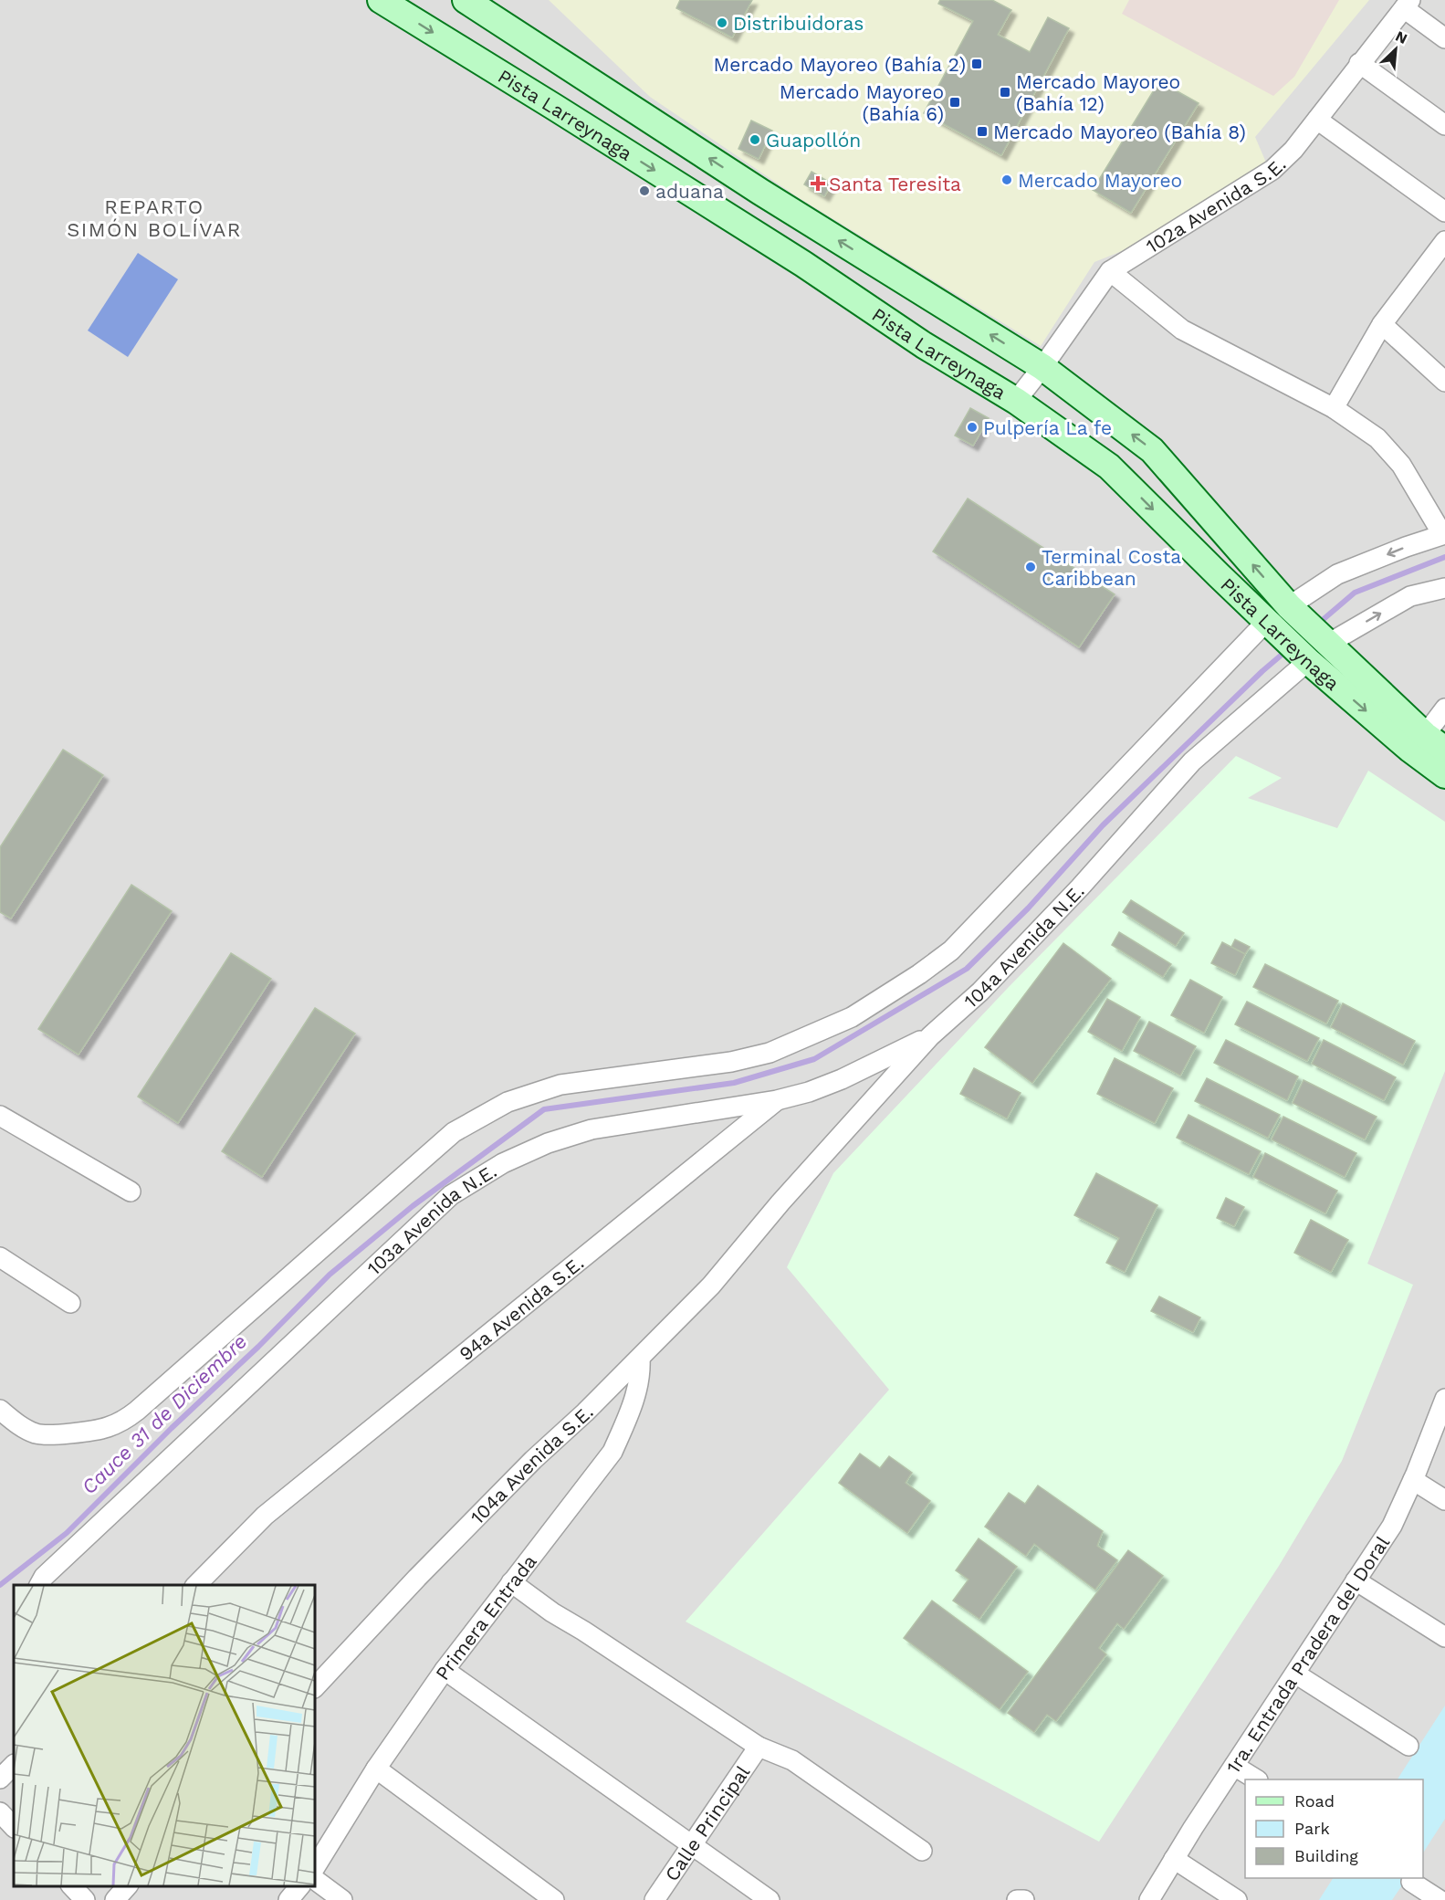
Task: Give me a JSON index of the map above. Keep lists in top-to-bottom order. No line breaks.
{"streets":{"main road":["Pista Larreynaga"],"street":["102a Avenida S.E.","104a Avenida N.E.","103a Avenida N.E.","94a Avenida S.E.","104a Avenida S.E.","Primera Entrada","1ra. Entrada Pradera del Doral","Calle Principal"]},"crossings":[["Pista Larreynaga","102a Avenida S.E."],["Pista Larreynaga","104a Avenida N.E."],["104a Avenida N.E.","103a Avenida N.E."],["104a Avenida N.E.","104a Avenida S.E."],["103a Avenida N.E.","94a Avenida S.E."],["104a Avenida S.E.","Primera Entrada"]],"districts":["REPARTO SIMÓN BOLÍVAR"],"water":["Cauce 31 de Diciembre"],"places":{"other":["Distribuidoras","Guapollón","Mercado Mayoreo","aduana","Pulpería La fe","Terminal Costa Caribbean"],"transit":["Mercado Mayoreo (Bahía 2)","Mercado Mayoreo (Bahía 12)","Mercado Mayoreo (Bahía 6)","Mercado Mayoreo (Bahía 8)"],"health":["Santa Teresita"]},"legend":["Road","Park","Building"],"north":"top right"}
